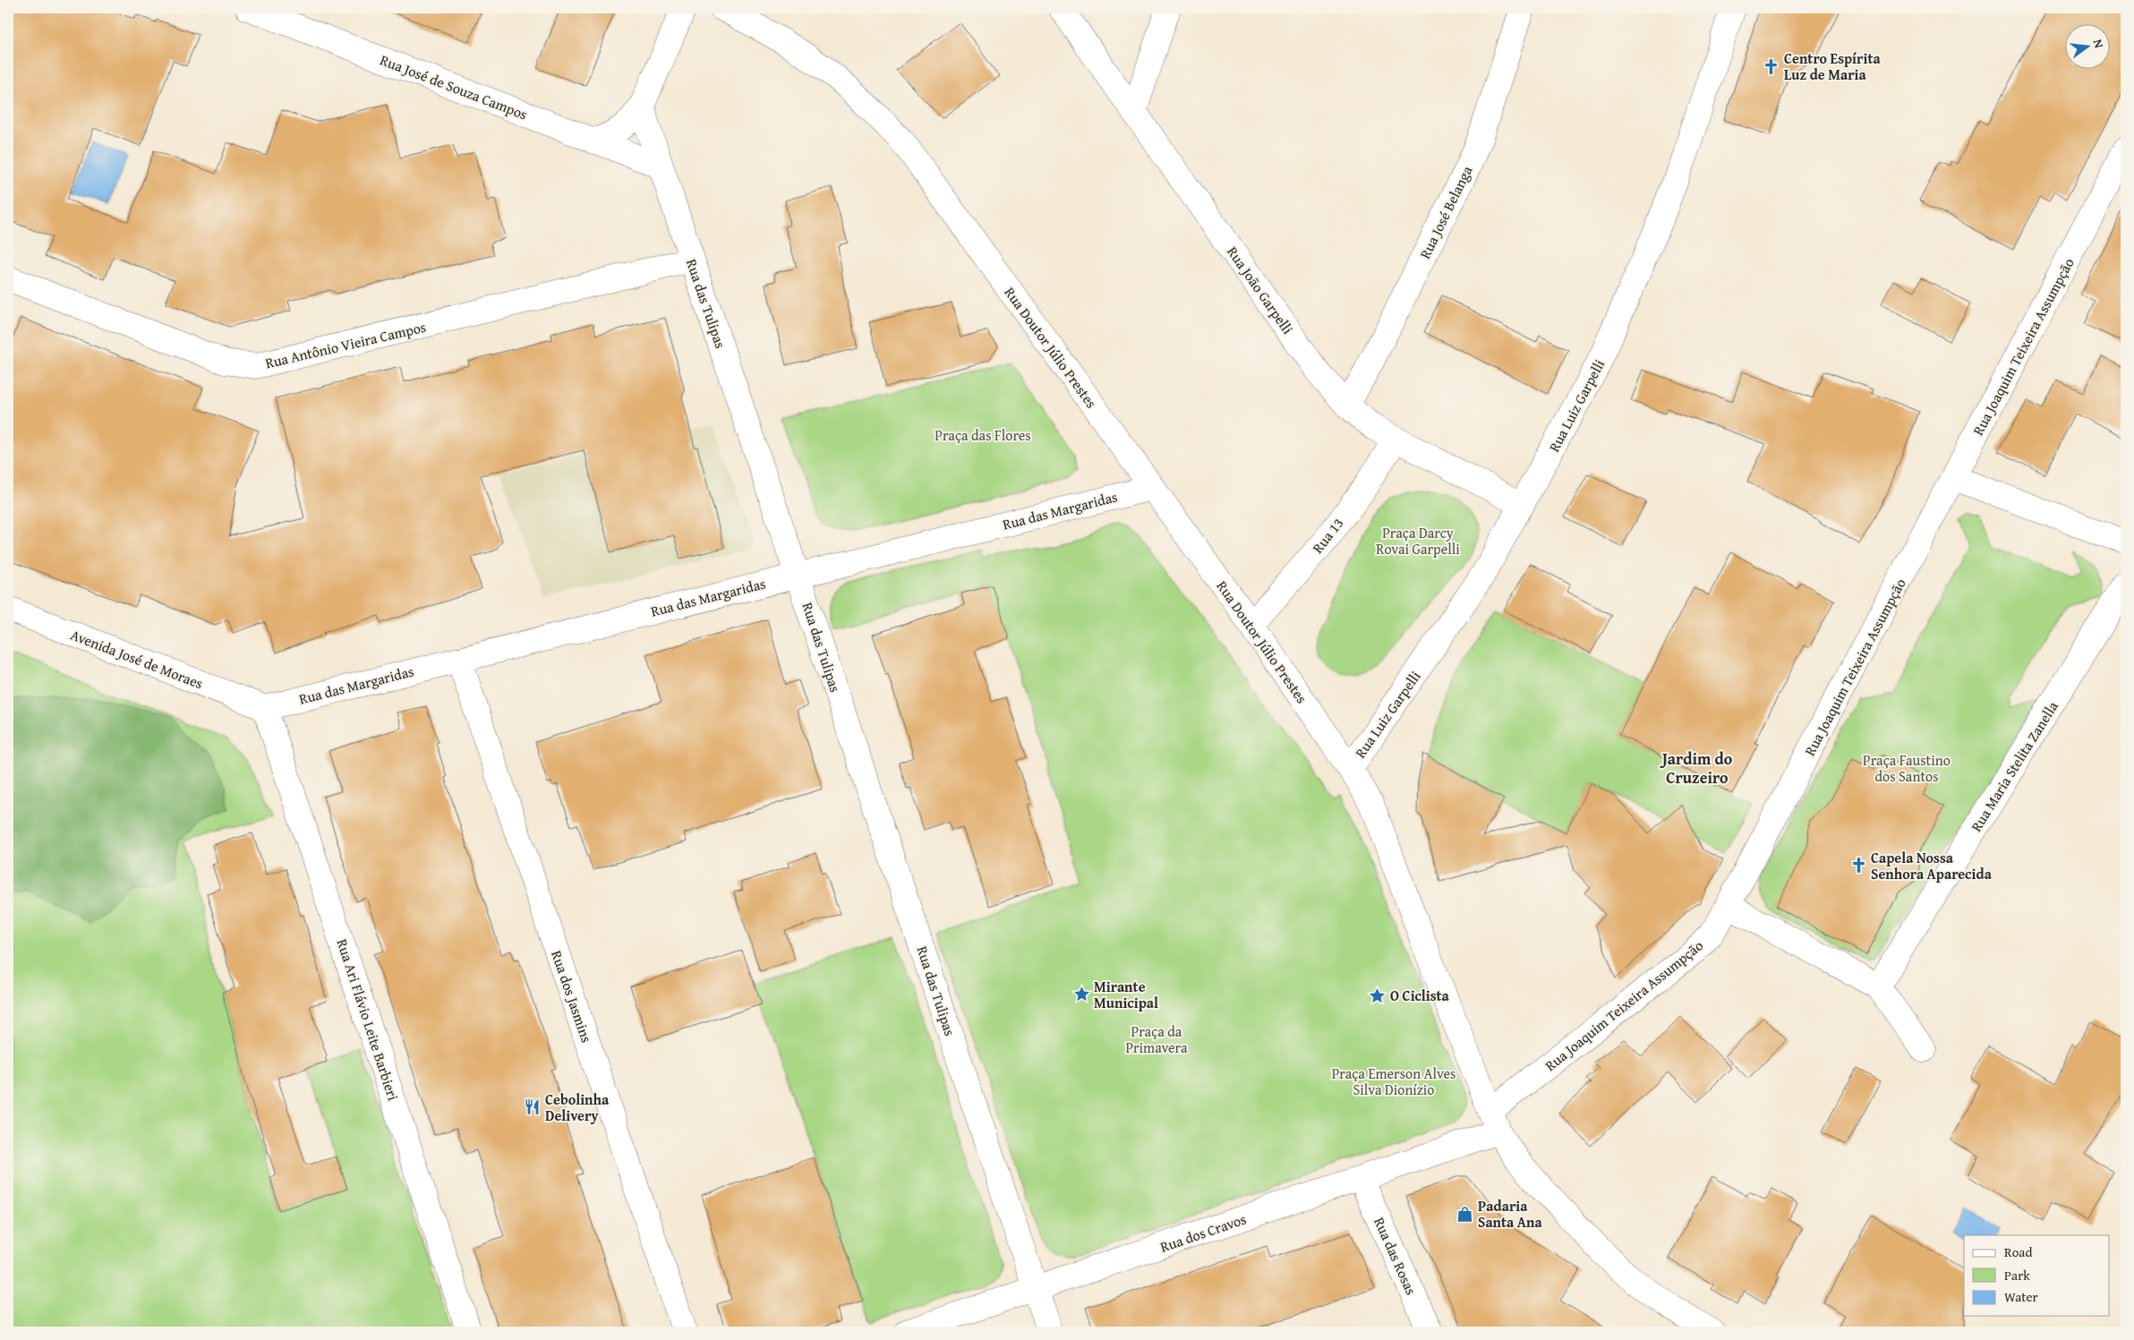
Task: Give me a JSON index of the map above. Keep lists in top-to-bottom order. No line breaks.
{"streets":{"street":["Rua José de Souza Campos","Rua José Belanga","Rua João Garpelli","Rua das Tulipas","Rua Antônio Vieira Campos","Rua Joaquim Teixeira Assumpção","Rua Doutor Júlio Prestes","Rua Luiz Garpelli","Rua das Margaridas","Rua 13","Avenida José de Moraes","Rua Maria Stelita Zanella","Rua dos Jasmins","Rua Ari Flávio Leite Barbieri","Rua dos Cravos","Rua das Rosas"]},"crossings":[["Rua José de Souza Campos","Rua das Tulipas"],["Rua José Belanga","Rua João Garpelli"],["Rua João Garpelli","Rua Luiz Garpelli"],["Rua João Garpelli","Rua 13"],["Rua das Tulipas","Rua Antônio Vieira Campos"],["Rua das Tulipas","Rua das Margaridas"],["Rua das Tulipas","Rua dos Cravos"],["Rua Joaquim Teixeira Assumpção","Rua Doutor Júlio Prestes"],["Rua Joaquim Teixeira Assumpção","Rua dos Cravos"],["Rua Doutor Júlio Prestes","Rua Luiz Garpelli"],["Rua Doutor Júlio Prestes","Rua das Margaridas"],["Rua Doutor Júlio Prestes","Rua 13"],["Rua Doutor Júlio Prestes","Rua dos Cravos"],["Rua das Margaridas","Avenida José de Moraes"],["Rua das Margaridas","Rua dos Jasmins"],["Rua das Margaridas","Rua Ari Flávio Leite Barbieri"],["Avenida José de Moraes","Rua Ari Flávio Leite Barbieri"],["Rua dos Cravos","Rua das Rosas"]],"districts":["Jardim do Cruzeiro"],"parks":["Praça das Flores","Praça Darcy Rovai Garpelli","Praça Faustino dos Santos","Praça da Primavera","Praça Emerson Alves Silva Dionízio"],"places":{"church":["Centro Espírita Luz de Maria","Capela Nossa Senhora Aparecida"],"place":["Mirante Municipal","O Ciclista"],"restaurant":["Cebolinha Delivery"],"shop":["Padaria Santa Ana"]},"legend":["Road","Park","Water"],"north":"right"}
